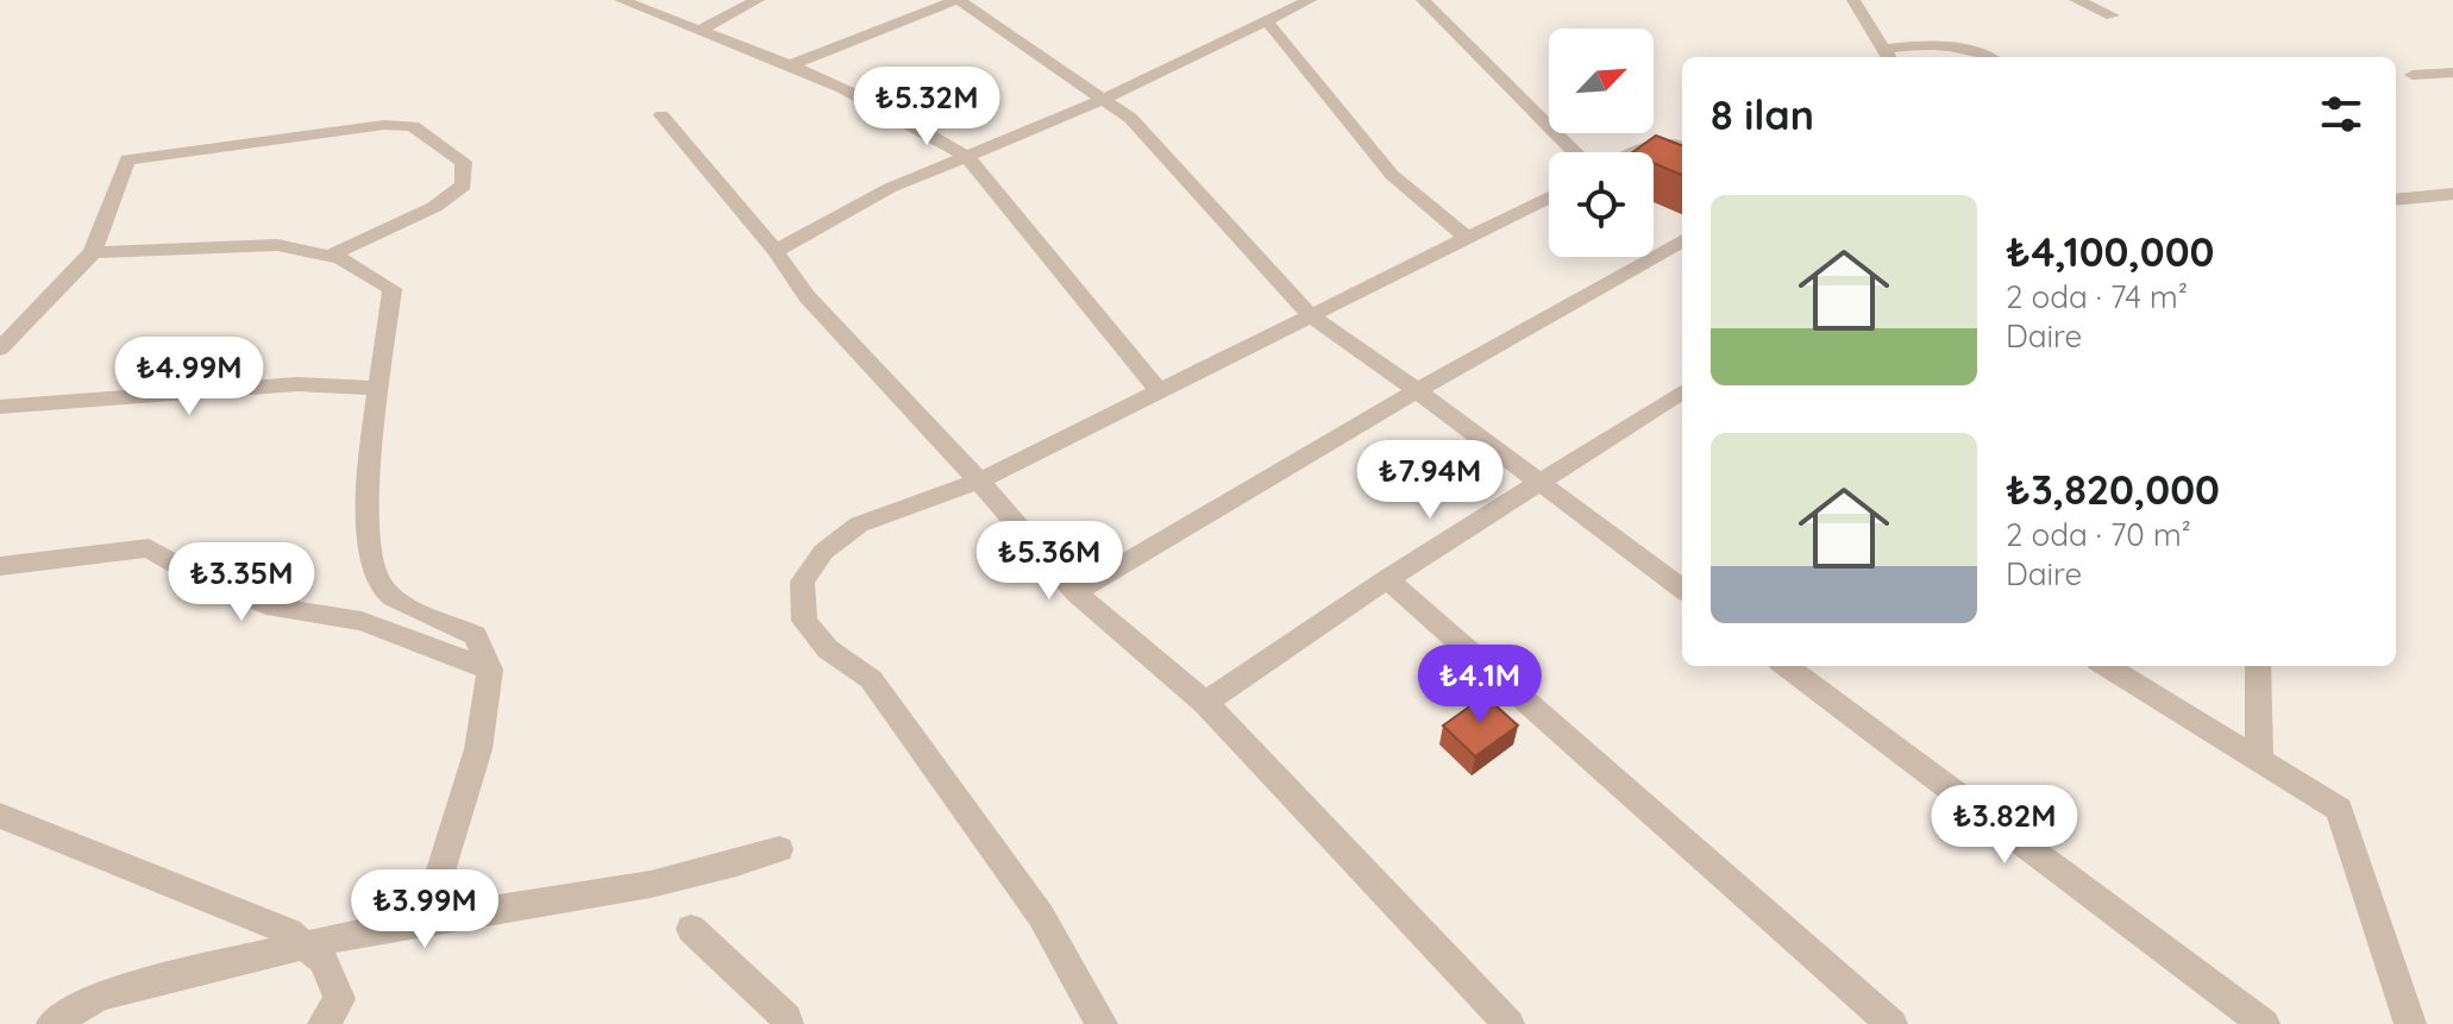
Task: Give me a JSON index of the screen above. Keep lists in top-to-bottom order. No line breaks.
{"north":"top right","page":{"heading":"8 ilan","price":["₺5.32M","₺4.99M","₺7.94M","₺5.36M","₺3.35M","₺4.1M","₺3.82M","₺3.99M"],"list":[{"name":"₺4,100,000","note":"2 oda · 74 m² · Daire"},{"name":"₺3,820,000","note":"2 oda · 70 m² · Daire"}]}}
